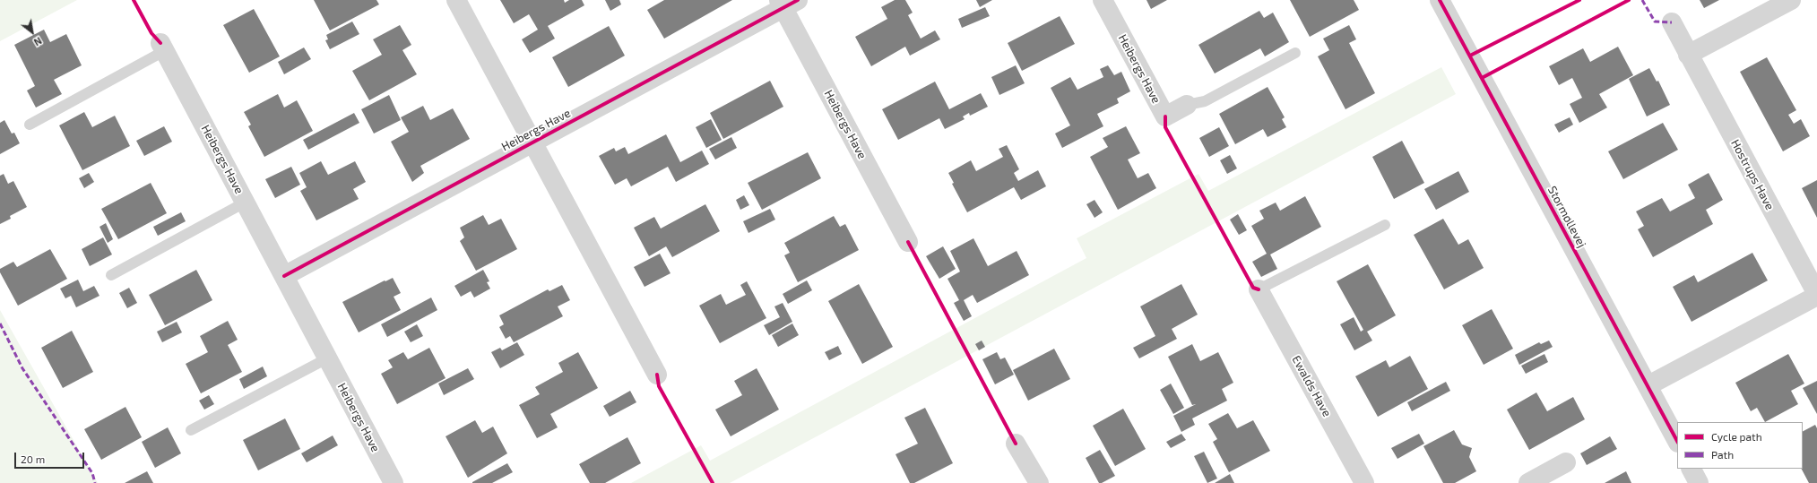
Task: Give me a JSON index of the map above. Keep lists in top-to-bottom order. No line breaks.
{"streets":{"street":["Heibergs Have","Hostrups Have","Stormøllevej","Ewalds Have"]},"crossings":[["Hostrups Have","Stormøllevej"]],"legend":["Cycle path","Path"],"scale_bar":"20 m","north":"bottom right"}
